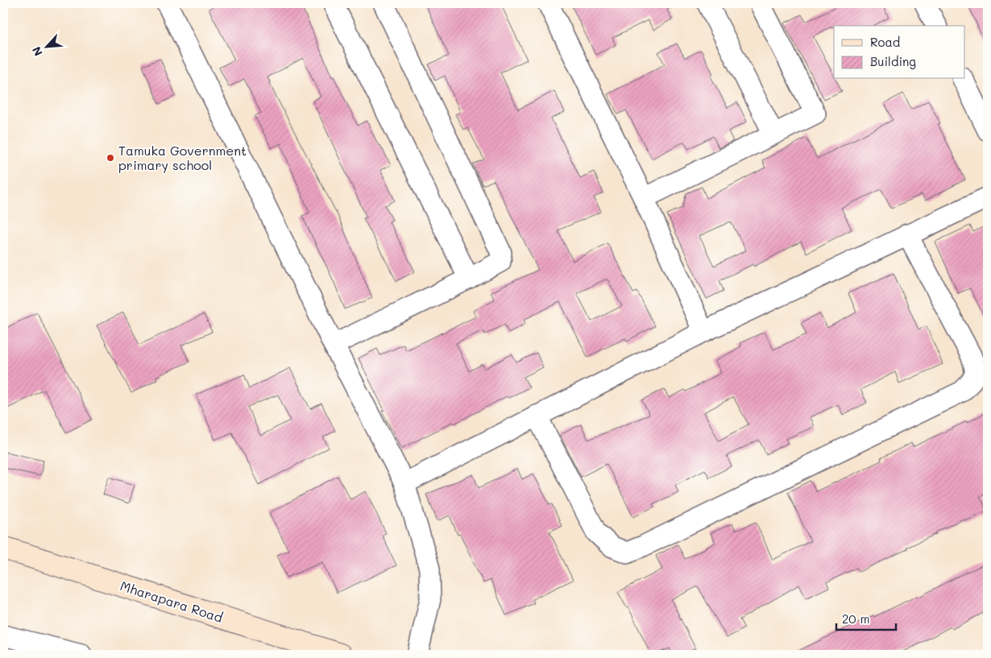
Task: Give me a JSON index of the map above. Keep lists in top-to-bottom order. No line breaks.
{"streets":{"main road":["Mharapara Road"]},"places":["Tamuka Government primary school"],"legend":["Road","Building"],"scale_bar":"20 m","north":"bottom left"}
